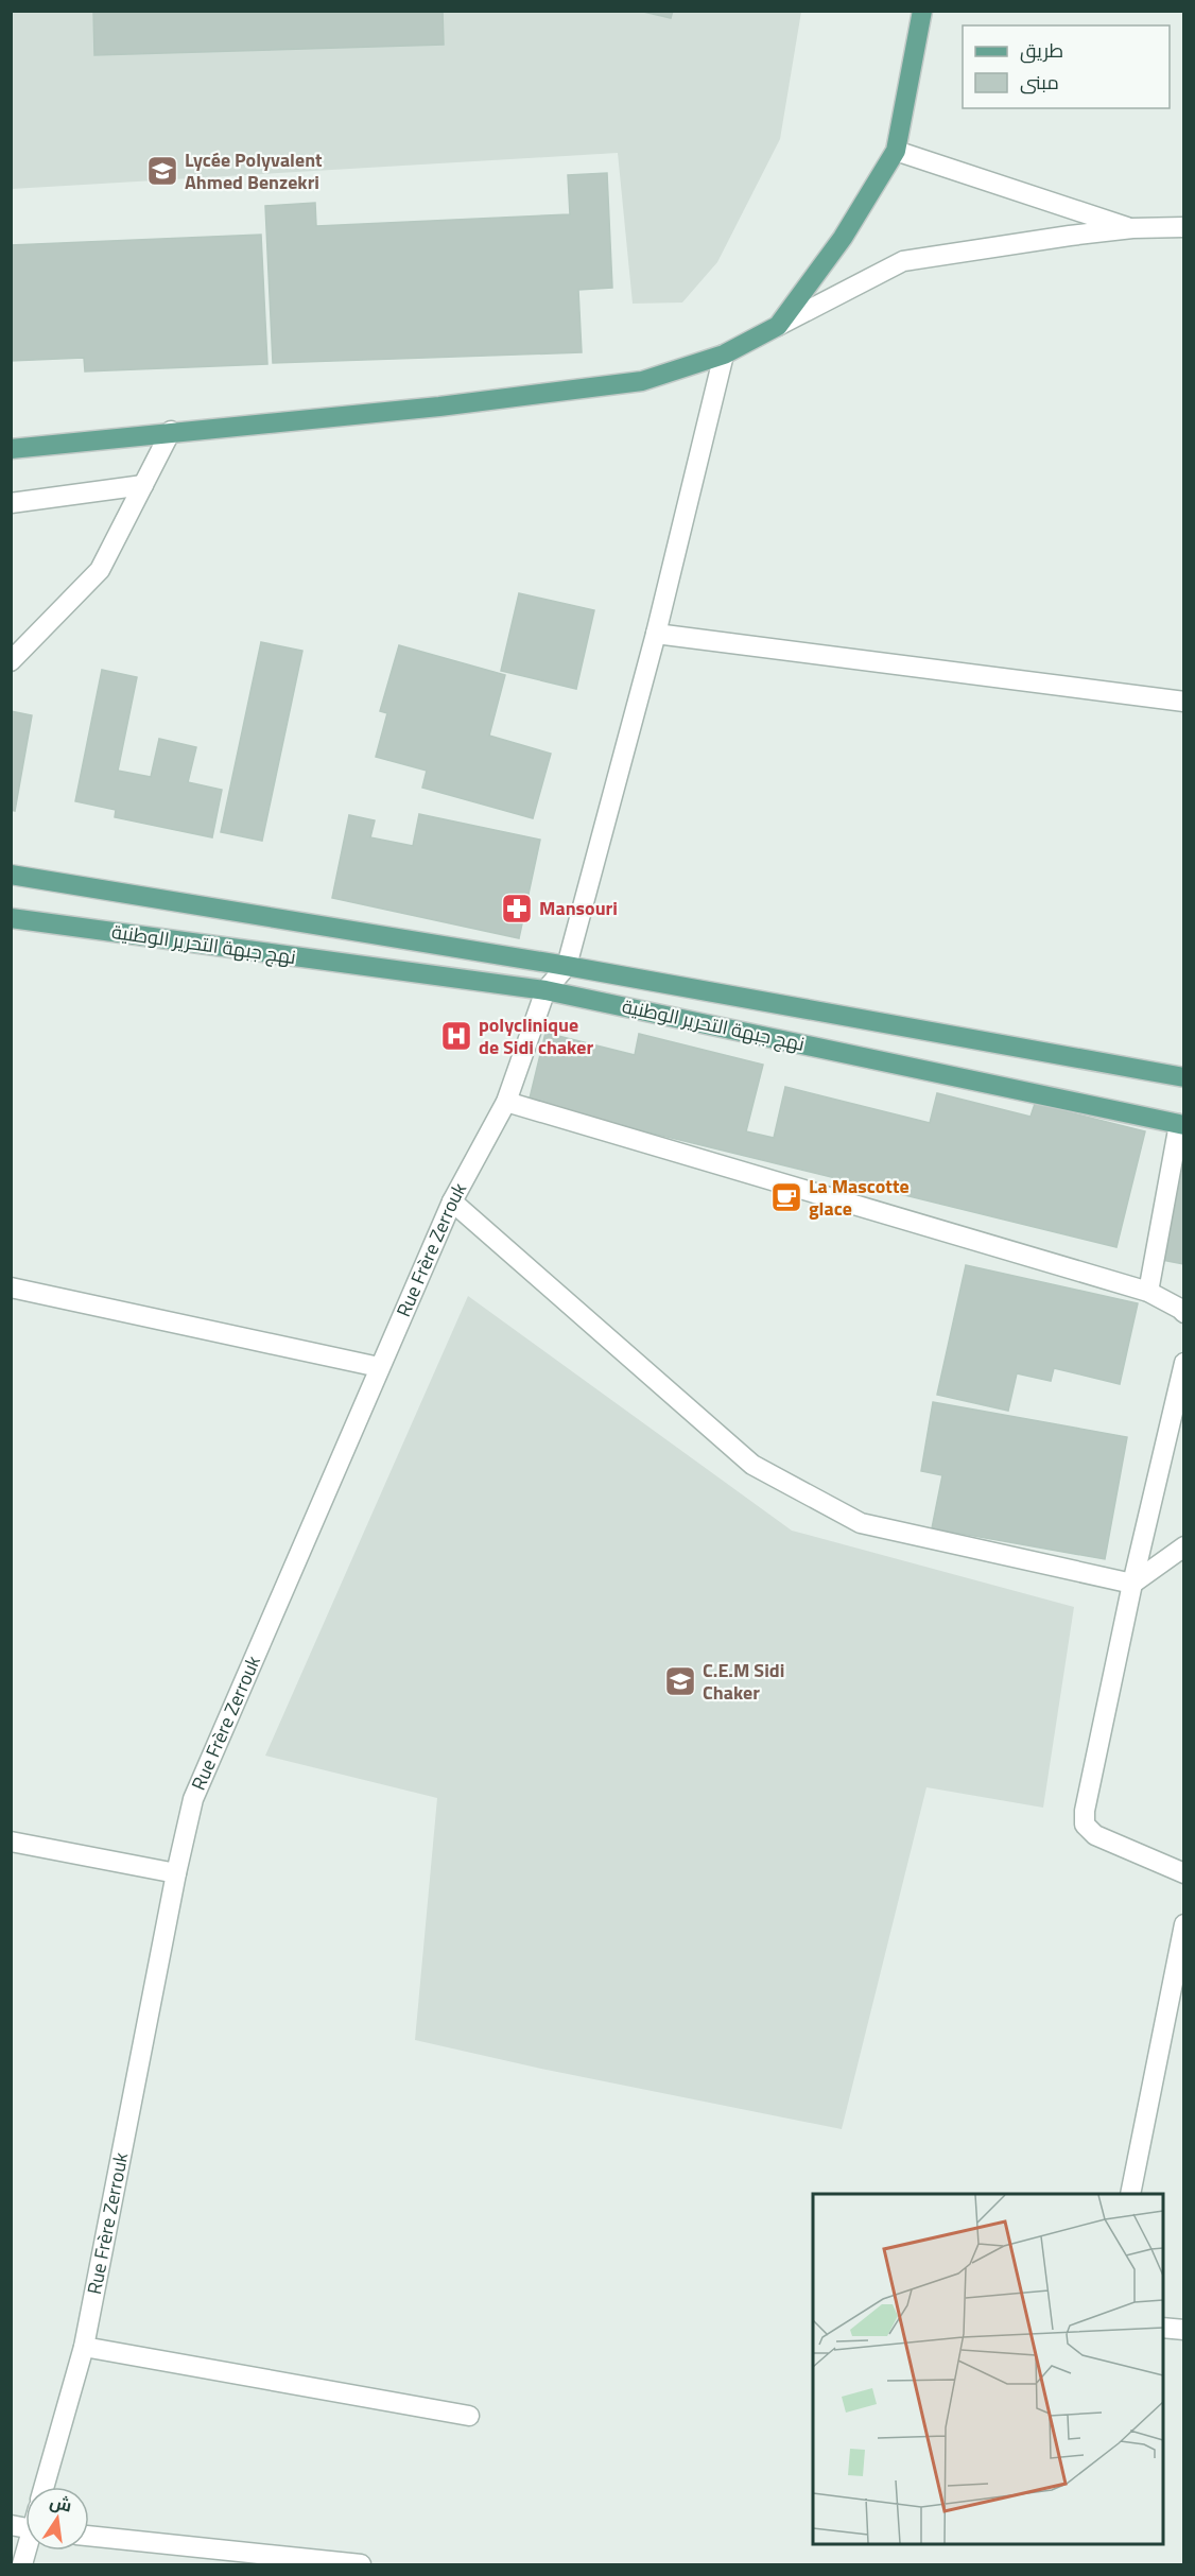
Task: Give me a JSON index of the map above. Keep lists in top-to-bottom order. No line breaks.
{"streets":{"main road":["نهج جبهة التحرير الوطنية"],"street":["Rue Frère Zerrouk"]},"crossings":[["نهج جبهة التحرير الوطنية","Rue Frère Zerrouk"]],"places":{"school or university":["Lycée Polyvalent Ahmed Benzekri","C.E.M Sidi Chaker"],"pharmacy":["Mansouri"],"hospital":["polyclinique de Sidi chaker"],"cafe":["La Mascotte glace"]},"legend":["طريق","مبنى"],"north":"top"}
